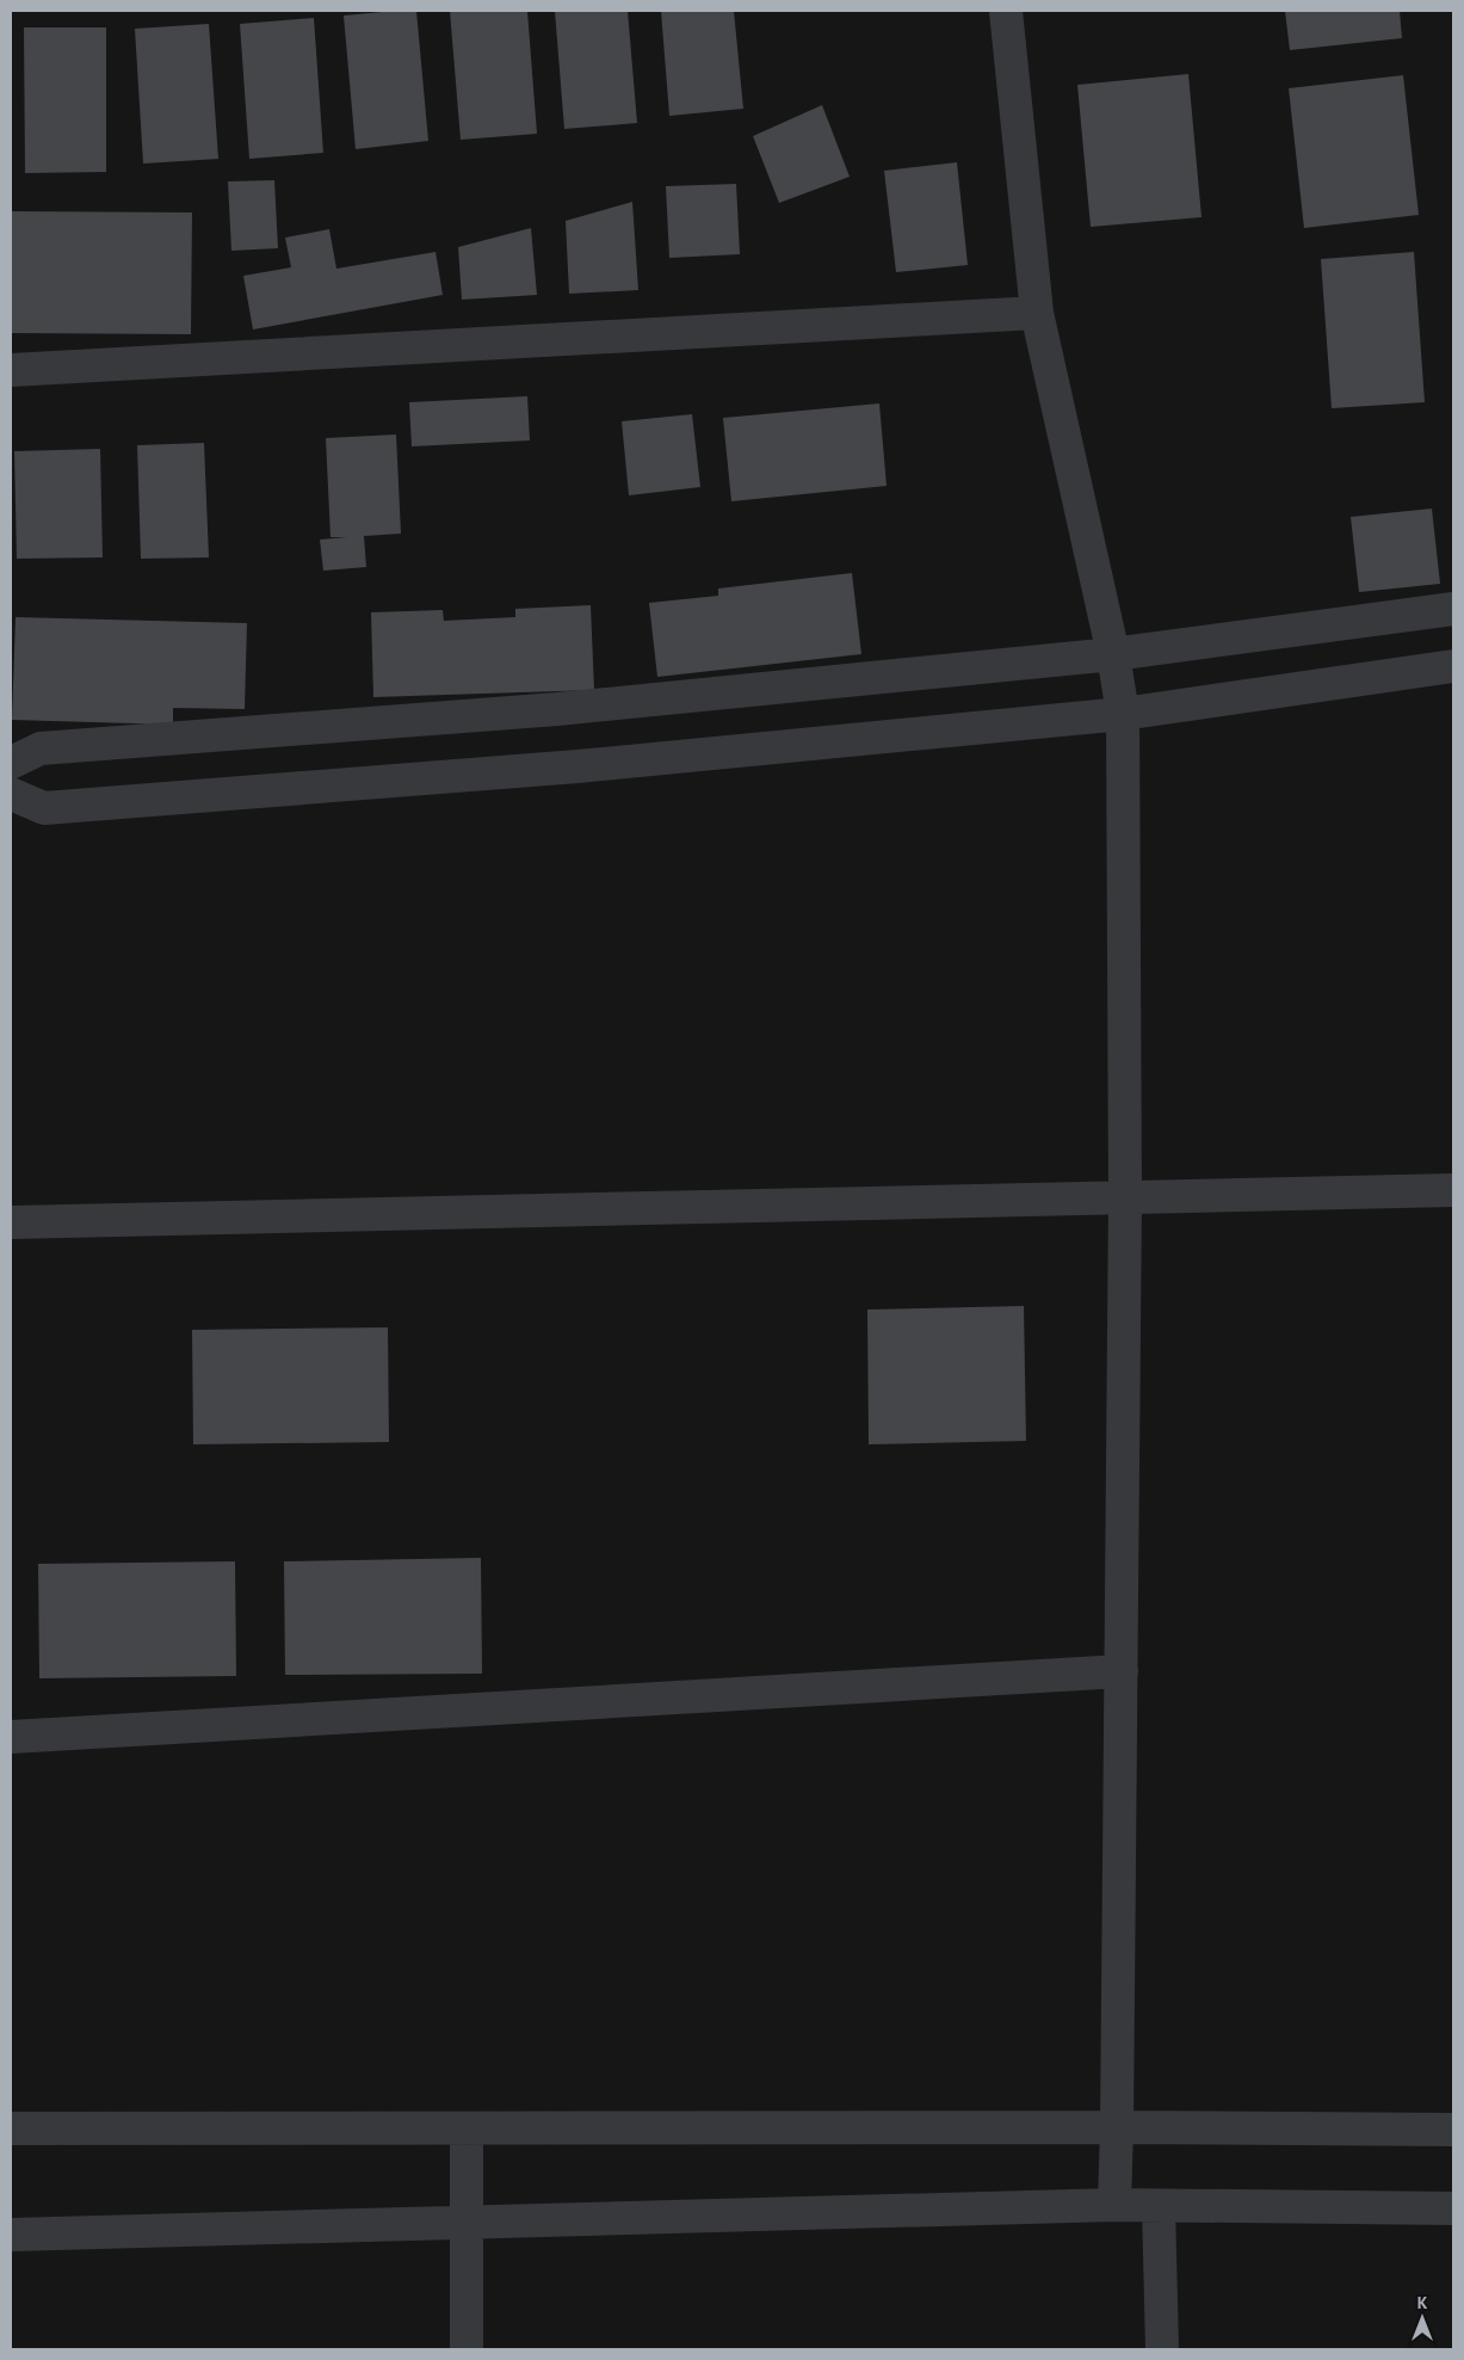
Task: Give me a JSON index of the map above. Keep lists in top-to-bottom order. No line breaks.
{"north":"top"}
